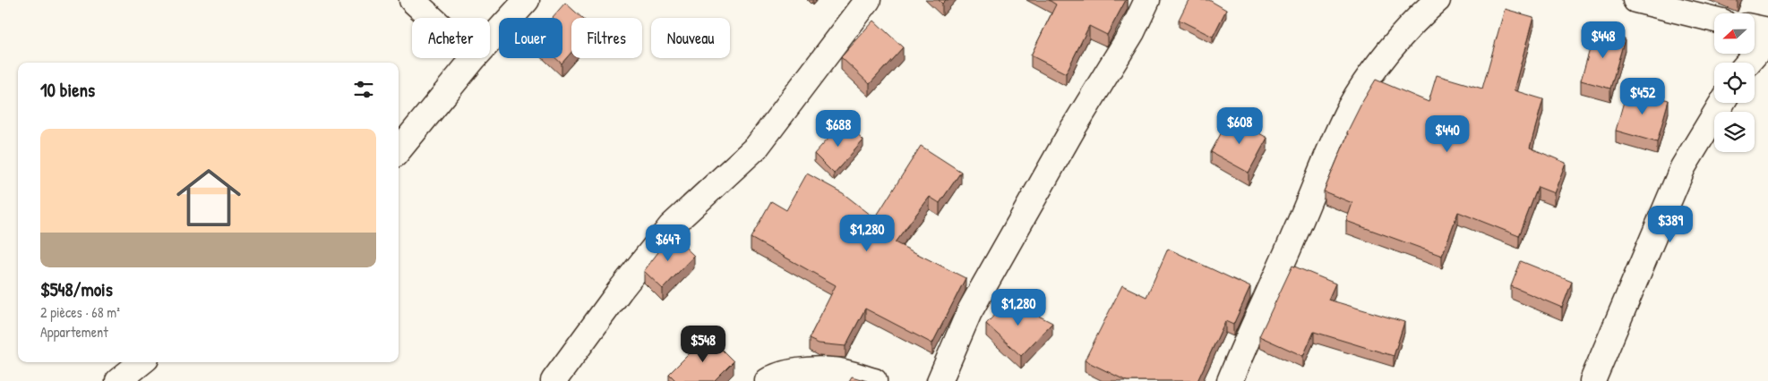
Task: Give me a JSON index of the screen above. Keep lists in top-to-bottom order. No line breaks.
{"north":"left","page":{"chip":["Acheter","Louer","Filtres","Nouveau"],"price":["$448","$452","$608","$688","$440","$389","$1,280","$647","$1,280","$548"],"heading":"10 biens","list":[{"name":"$548/mois","note":"2 pièces · 68 m² · Appartement"}]}}
